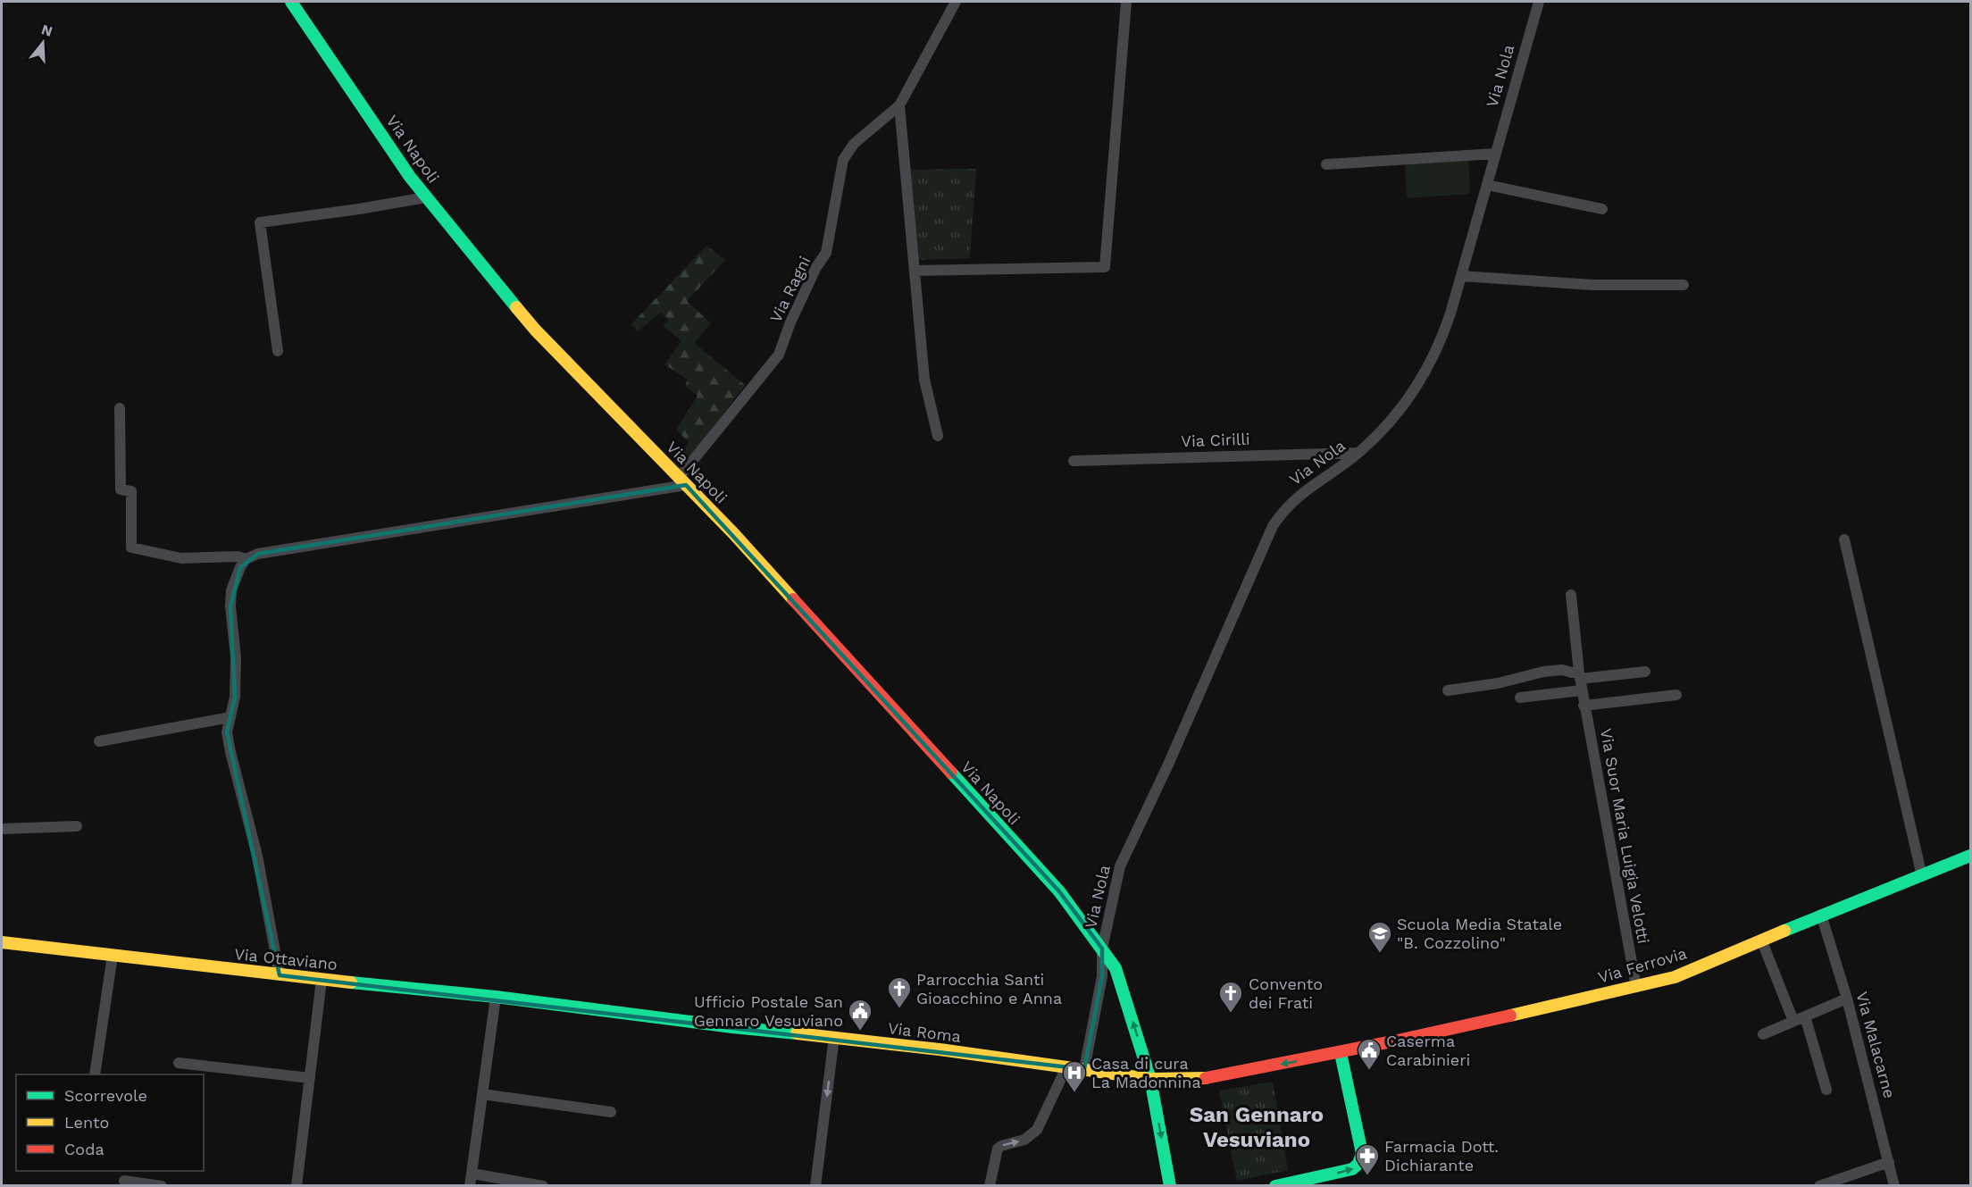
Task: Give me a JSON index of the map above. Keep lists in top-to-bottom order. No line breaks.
{"streets":{"main road":["Via Napoli","Via Ottaviano","Via Ferrovia","Via Roma"],"street":["Via Nola","Via Ragni","Via Cirilli","Via Suor Maria Luigia Velotti","Via Malacarne"]},"crossings":[["Via Nola","Via Napoli"],["Via Nola","Via Cirilli"],["Via Nola","Via Roma"],["Via Napoli","Via Ragni"],["Via Napoli","Via Ferrovia"],["Via Napoli","Via Roma"],["Via Suor Maria Luigia Velotti","Via Ferrovia"],["Via Ottaviano","Via Roma"],["Via Ferrovia","Via Roma"],["Via Ferrovia","Via Malacarne"]],"districts":["San Gennaro Vesuviano"],"places":{"school or university":["Scuola Media Statale \"B. Cozzolino\""],"church":["Parrocchia Santi Gioacchino e Anna","Convento dei Frati"],"public building":["Ufficio Postale San Gennaro Vesuviano","Caserma Carabinieri"],"hospital":["Casa di cura La Madonnina"],"pharmacy":["Farmacia Dott. Dichiarante"]},"legend":["Scorrevole","Lento","Coda"],"north":"top"}
